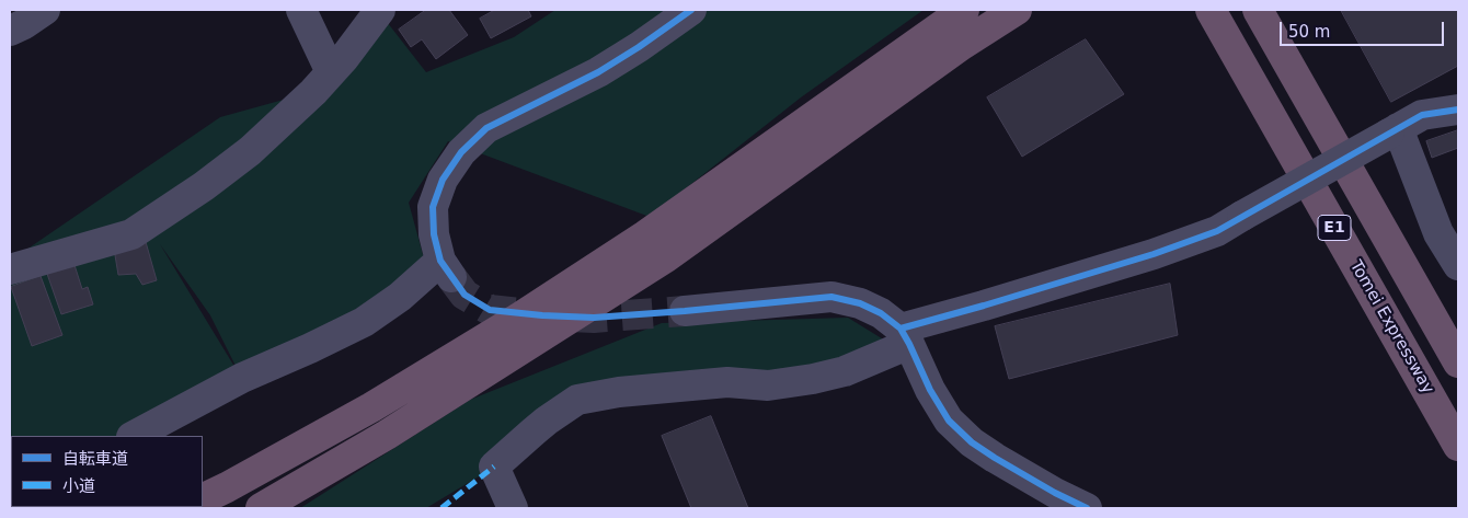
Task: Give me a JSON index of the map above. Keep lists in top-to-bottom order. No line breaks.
{"streets":{"highway":["E1","Tomei Expressway"]},"legend":["自転車道","小道"],"scale_bar":"50 m"}
